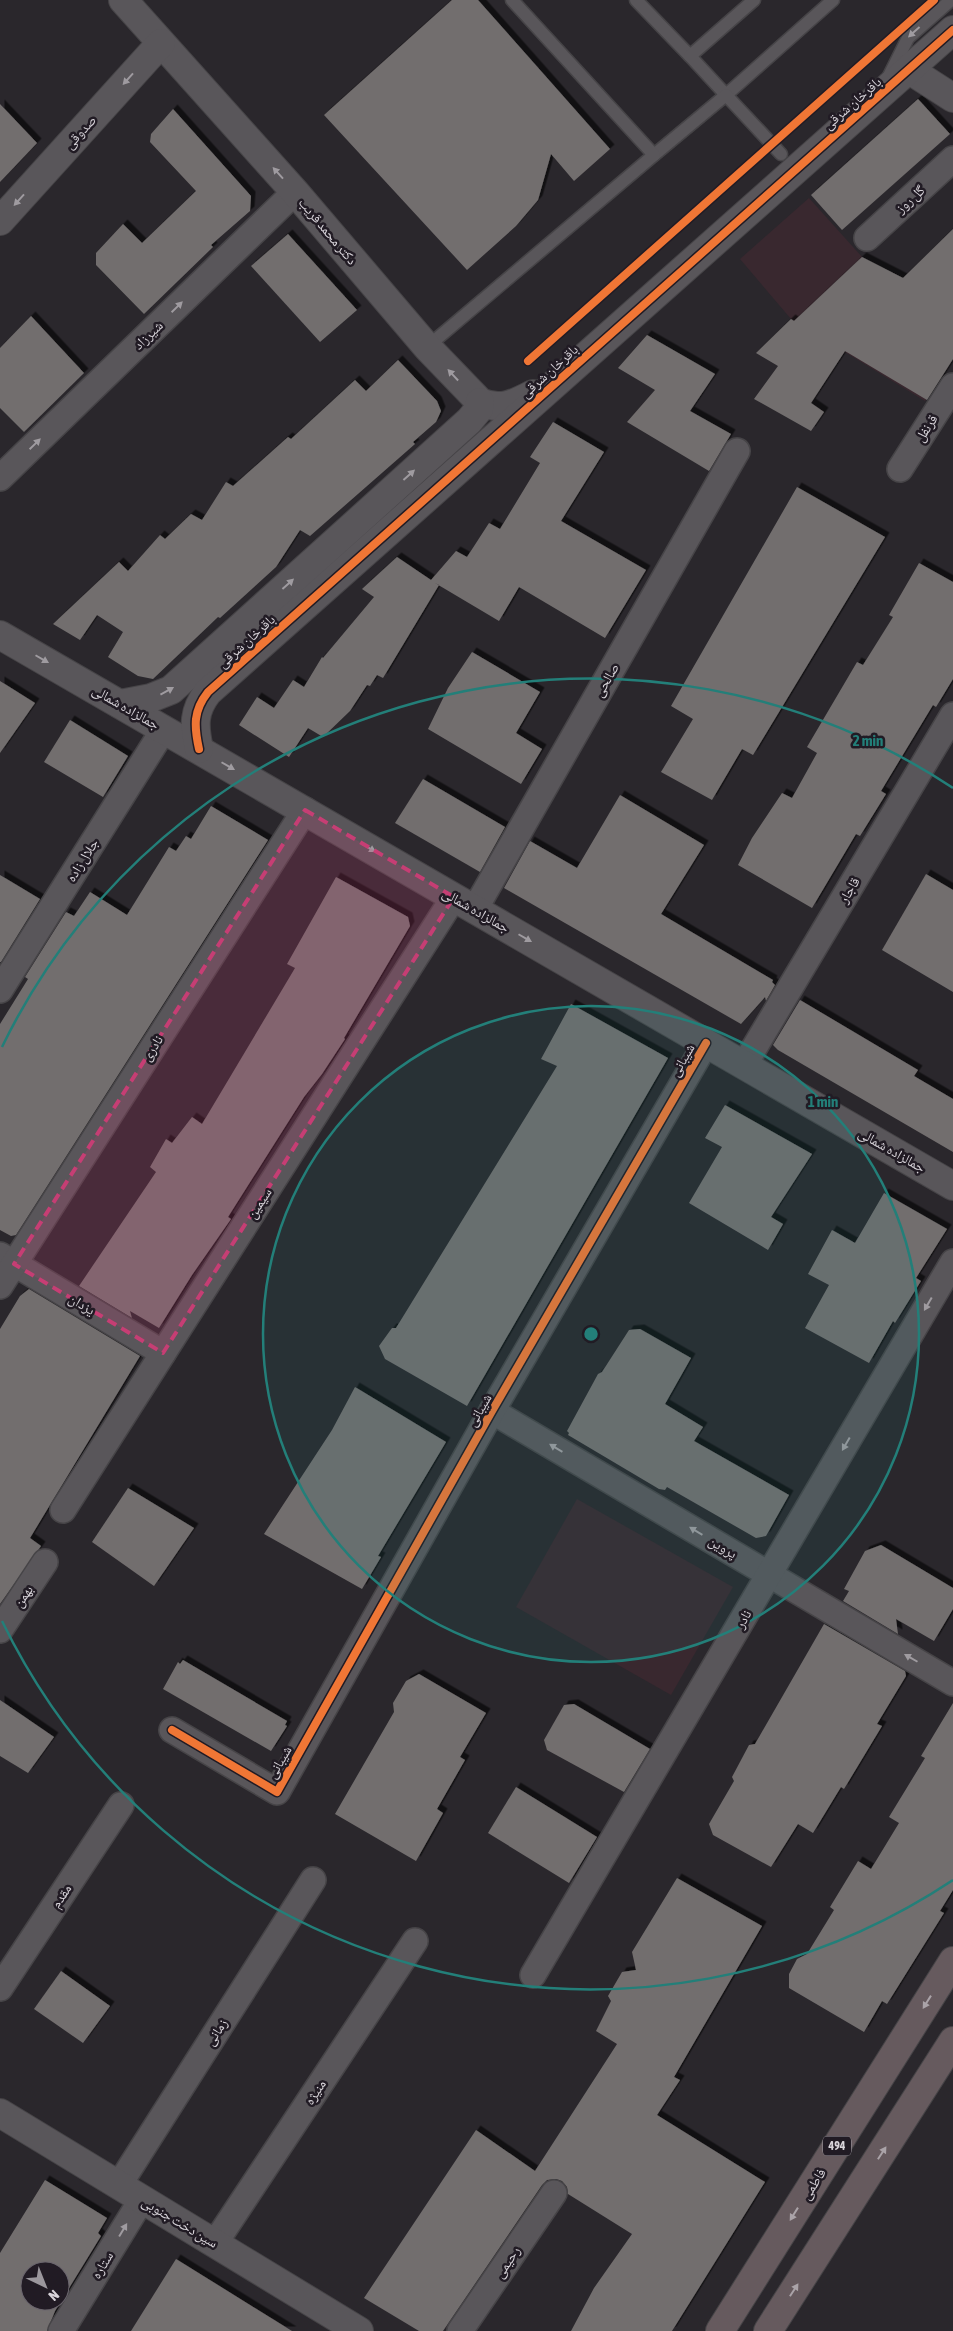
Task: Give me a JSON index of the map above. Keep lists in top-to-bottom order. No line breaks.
{"streets":{"main road":["494","فاطمی"],"street":["باقرخان شرقی","صدوقی","گل روز","دکتر محمد قریب","شیرزاد","قرنفل","صالحی","جمالزاده شمالی","جلال زاده","قاجار","نادری","شیبانی","سیمین","یزدان","پروین","بهمن","نادر","مقدم","زمانی","منیژه","سین دخت جنوبی","رحیمی","ستاره"]},"crossings":[["باقرخان شرقی","جمالزاده شمالی"],["صدوقی","دکتر محمد قریب"],["دکتر محمد قریب","شیرزاد"],["صالحی","جمالزاده شمالی"],["صالحی","سیمین"],["جمالزاده شمالی","جلال زاده"],["جمالزاده شمالی","قاجار"],["جمالزاده شمالی","نادری"],["جمالزاده شمالی","شیبانی"],["جمالزاده شمالی","سیمین"],["نادری","یزدان"],["شیبانی","پروین"],["سیمین","یزدان"],["پروین","نادر"],["زمانی","سین دخت جنوبی"],["منیژه","سین دخت جنوبی"],["سین دخت جنوبی","ستاره"]],"one_way":["صدوقی","دکتر محمد قریب","شیرزاد","جمالزاده شمالی","پروین","نادر","ستاره"],"north":"bottom right","rings":["2 min","1 min"]}
